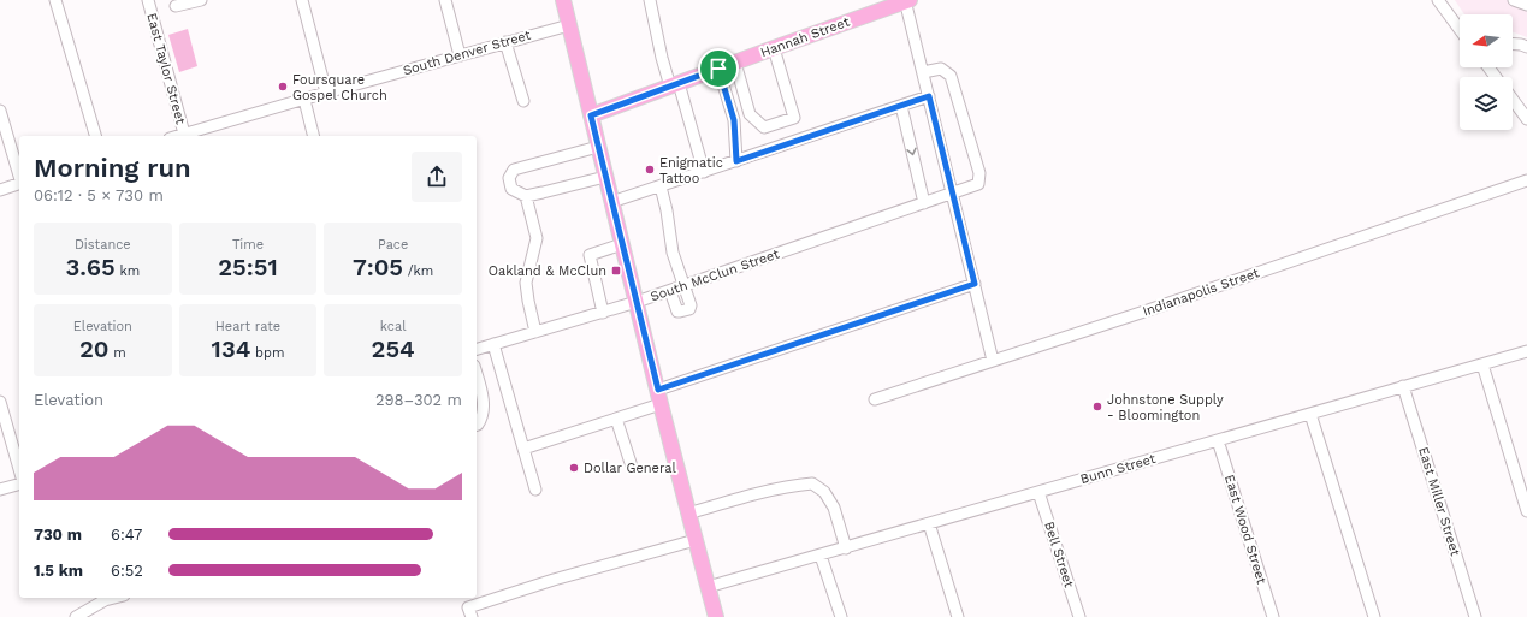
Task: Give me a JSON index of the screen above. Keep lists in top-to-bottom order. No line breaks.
{"streets":{"main road":["Hannah Street"],"street":["South Denver Street","East Taylor Street","South McClun Street","Indianapolis Street","Bunn Street","East Miller Street","East Wood Street","Bell Street"]},"crossings":[["South Denver Street","East Taylor Street"],["Bunn Street","East Miller Street"],["Bunn Street","East Wood Street"],["Bunn Street","Bell Street"]],"places":{"other":["Foursquare Gospel Church","Enigmatic Tattoo","Johnstone Supply - Bloomington","Dollar General"],"transit":["Oakland & McClun"]},"north":"left","page":{"heading":["Morning run","06:12 · 5 × 730 m"],"stats":[["Distance","3.65 km"],["Time","25:51"],["Pace","7:05 /km"],["Elevation","20 m"],["Heart rate","134 bpm"],["kcal","254"]],"chart":["Elevation","298–302 m"],"list":[{"name":"730 m","note":"6:47"},{"name":"1.5 km","note":"6:52"}]}}
